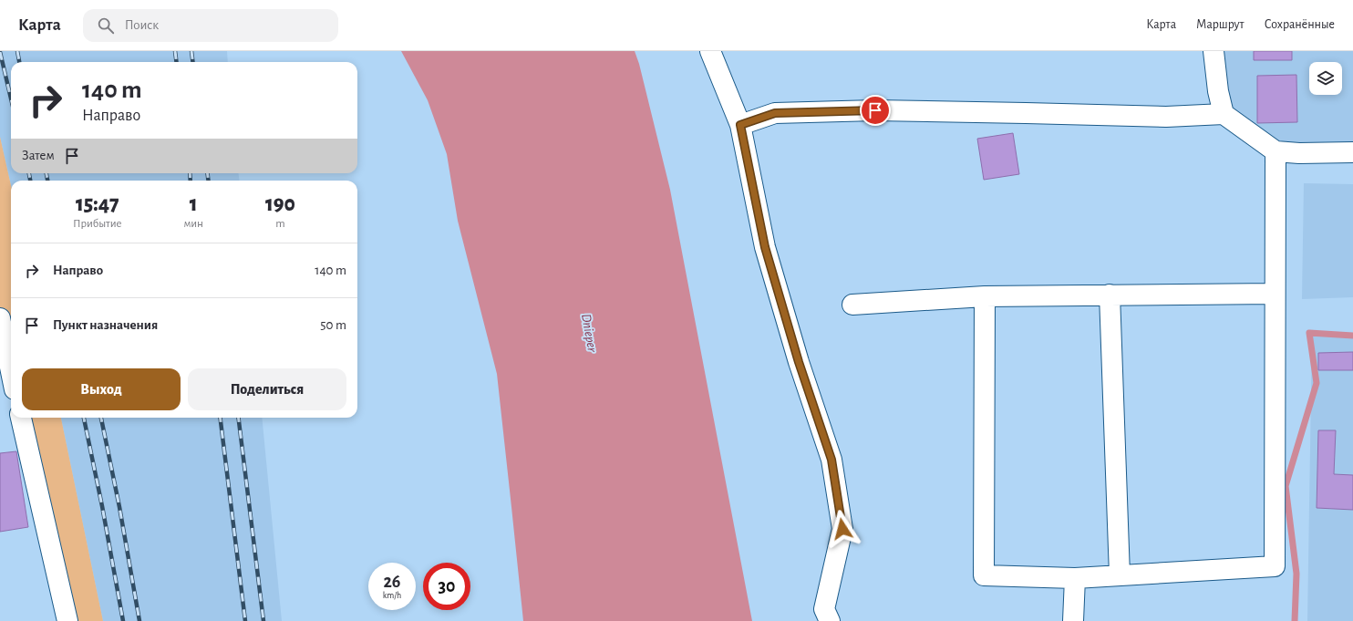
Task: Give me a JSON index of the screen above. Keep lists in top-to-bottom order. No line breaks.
{"water":["Dnieper"],"page":{"header":"Карта","search":"Поиск","nav":["Карта","Маршрут","Сохранённые"],"turn":["140 m","Направо"],"then":"Затем","eta":["15:47","Прибытие","1","мин","190","m"],"list":[{"name":"Направо","value":"140 m"},{"name":"Пункт назначения","value":"50 m"}],"buttons":["Выход","Поделиться"],"speed":"26 km/h","limit":"30"}}
